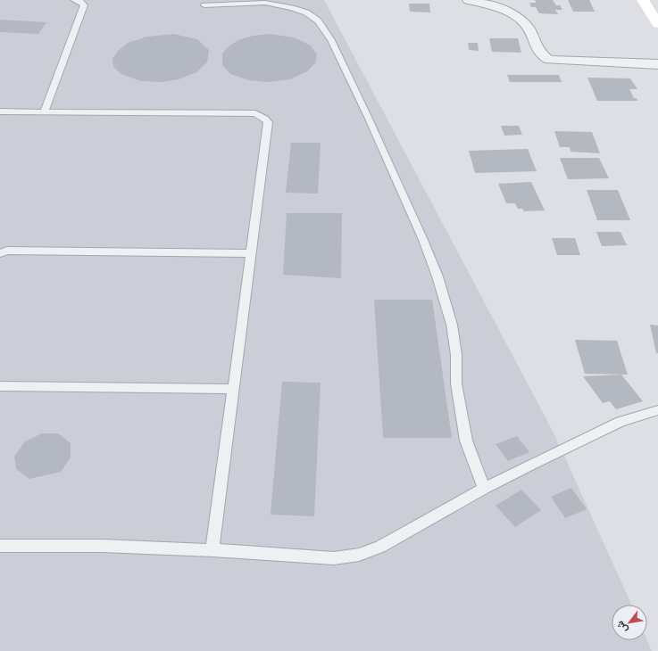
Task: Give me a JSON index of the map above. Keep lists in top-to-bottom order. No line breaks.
{"north":"bottom left"}
